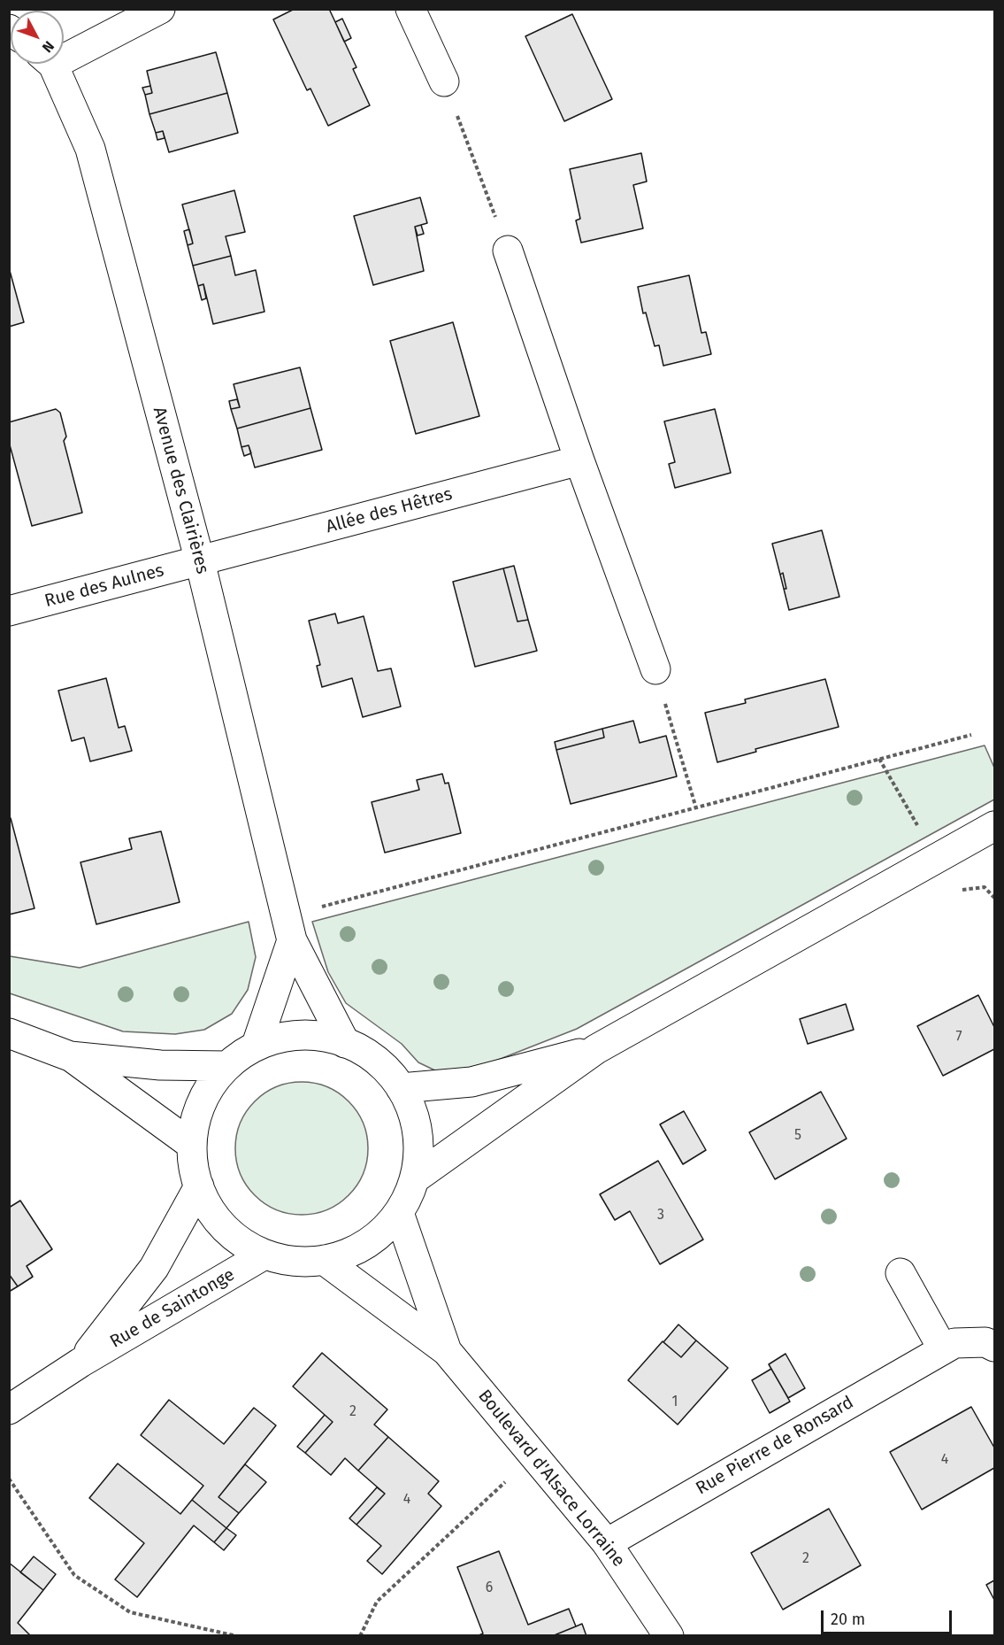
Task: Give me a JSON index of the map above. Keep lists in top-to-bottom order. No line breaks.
{"streets":{"street":["Avenue des Clairières","Allée des Hêtres","Rue des Aulnes","Rue de Saintonge","Rue Pierre de Ronsard","Boulevard d'Alsace Lorraine"]},"crossings":[["Avenue des Clairières","Allée des Hêtres"],["Avenue des Clairières","Rue des Aulnes"],["Allée des Hêtres","Rue des Aulnes"],["Rue Pierre de Ronsard","Boulevard d'Alsace Lorraine"]],"house_numbers":["7","5","3","1","2","4","4","2","6"],"scale_bar":"20 m","north":"bottom right"}
